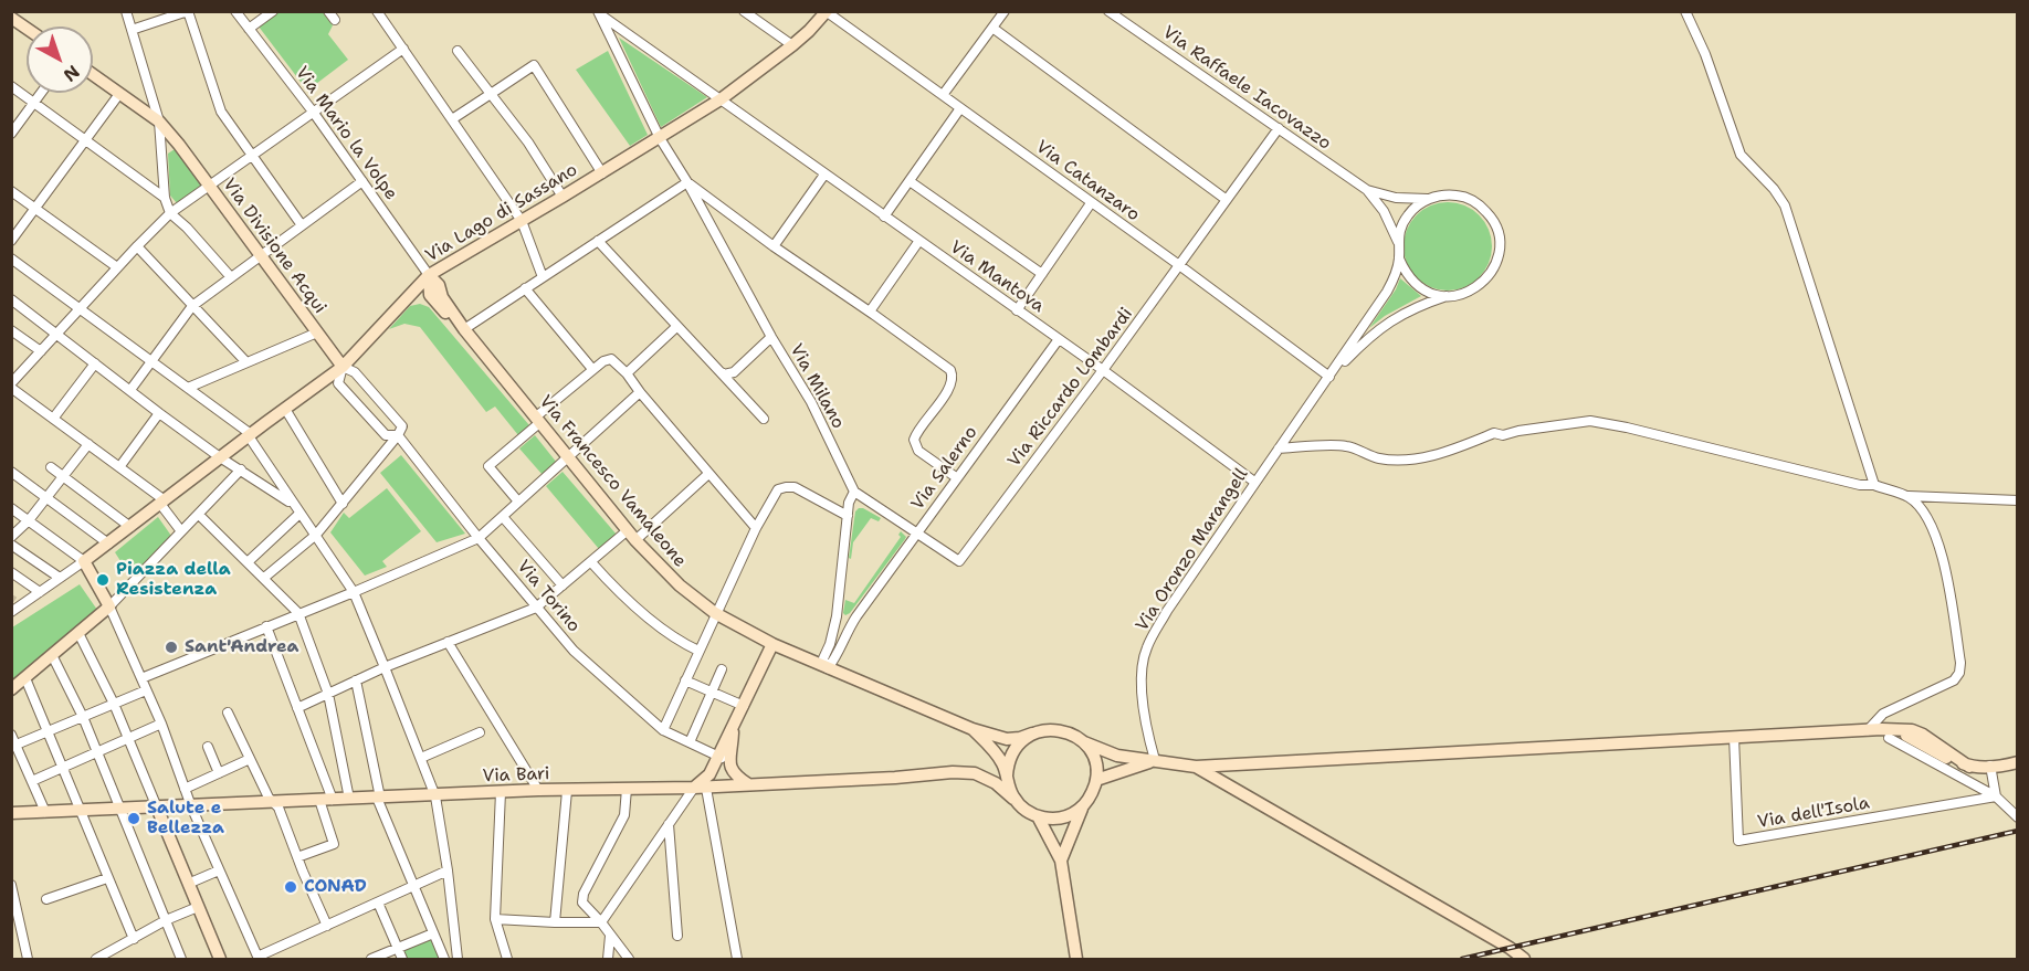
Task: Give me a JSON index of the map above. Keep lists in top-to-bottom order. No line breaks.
{"streets":{"main road":["Via Lago di Sassano","Via Divisione Acqui","Via Francesco Vamaleone","Via Bari"],"street":["Via Raffaele Iacovazzo","Via Mario la Volpe","Via Catanzaro","Via Mantova","Via Milano","Via Riccardo Lombardi","Via Salerno","Via Oronzo Marangell","Via Torino","Via dell'Isola"]},"crossings":[["Via Raffaele Iacovazzo","Via Riccardo Lombardi"],["Via Mario la Volpe","Via Lago di Sassano"],["Via Catanzaro","Via Lago di Sassano"],["Via Catanzaro","Via Riccardo Lombardi"],["Via Catanzaro","Via Oronzo Marangell"],["Via Lago di Sassano","Via Divisione Acqui"],["Via Lago di Sassano","Via Mantova"],["Via Lago di Sassano","Via Milano"],["Via Mantova","Via Milano"],["Via Mantova","Via Riccardo Lombardi"],["Via Mantova","Via Salerno"],["Via Mantova","Via Oronzo Marangell"],["Via Milano","Via Riccardo Lombardi"],["Via Riccardo Lombardi","Via Salerno"],["Via Salerno","Via Francesco Vamaleone"],["Via Francesco Vamaleone","Via Bari"]],"places":["Piazza della Resistenza","Sant'Andrea","Salute e Bellezza","CONAD"],"north":"bottom right"}
